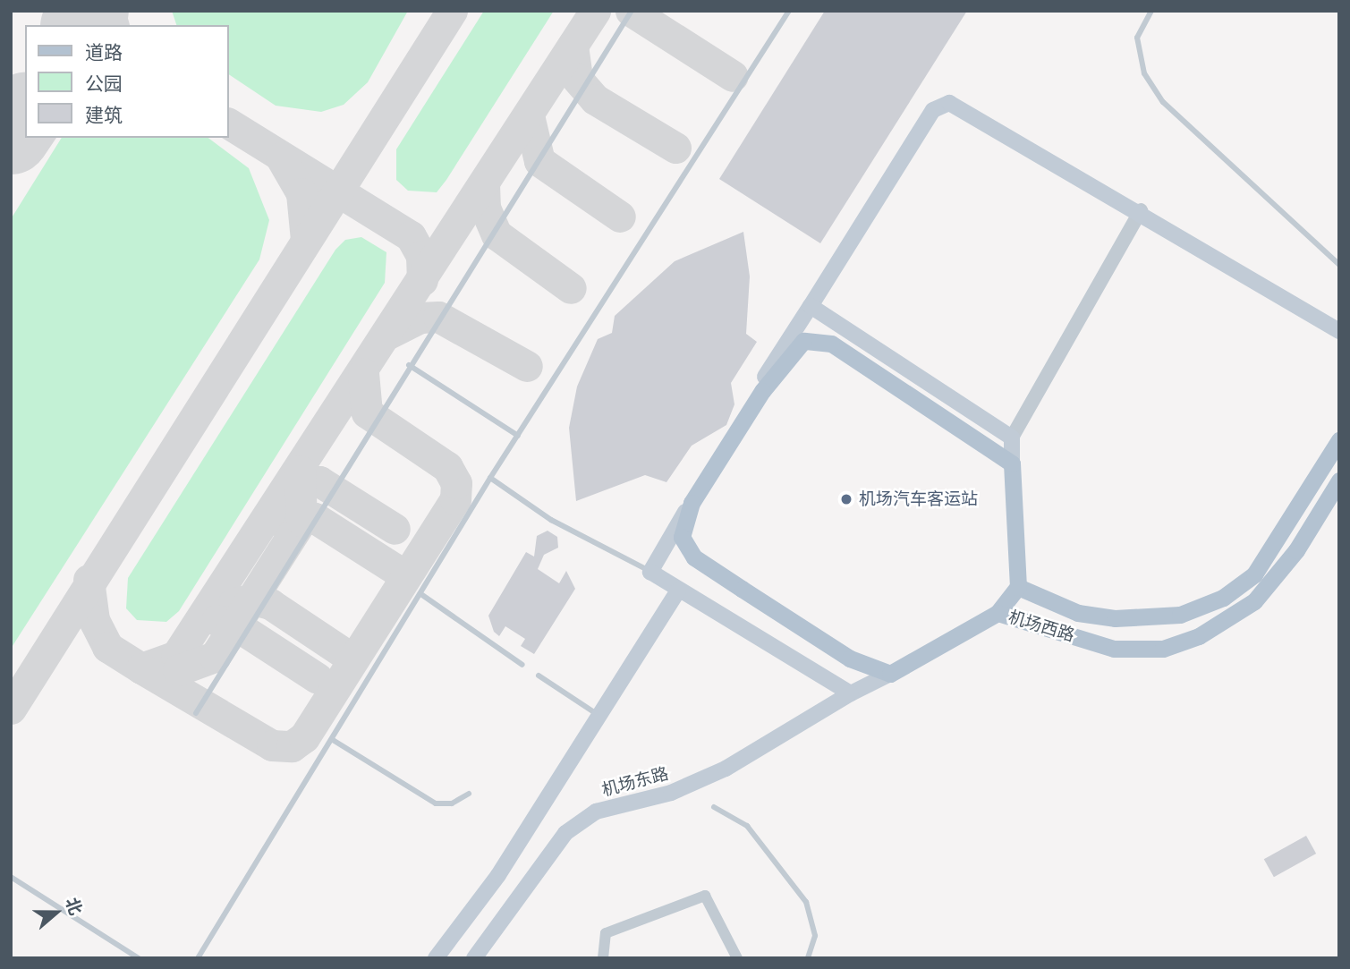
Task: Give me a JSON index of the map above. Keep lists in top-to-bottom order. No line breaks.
{"streets":{"main road":["机场西路","机场东路"]},"crossings":[["机场西路","机场东路"]],"places":["机场汽车客运站"],"legend":["道路","公园","建筑"],"north":"right"}
